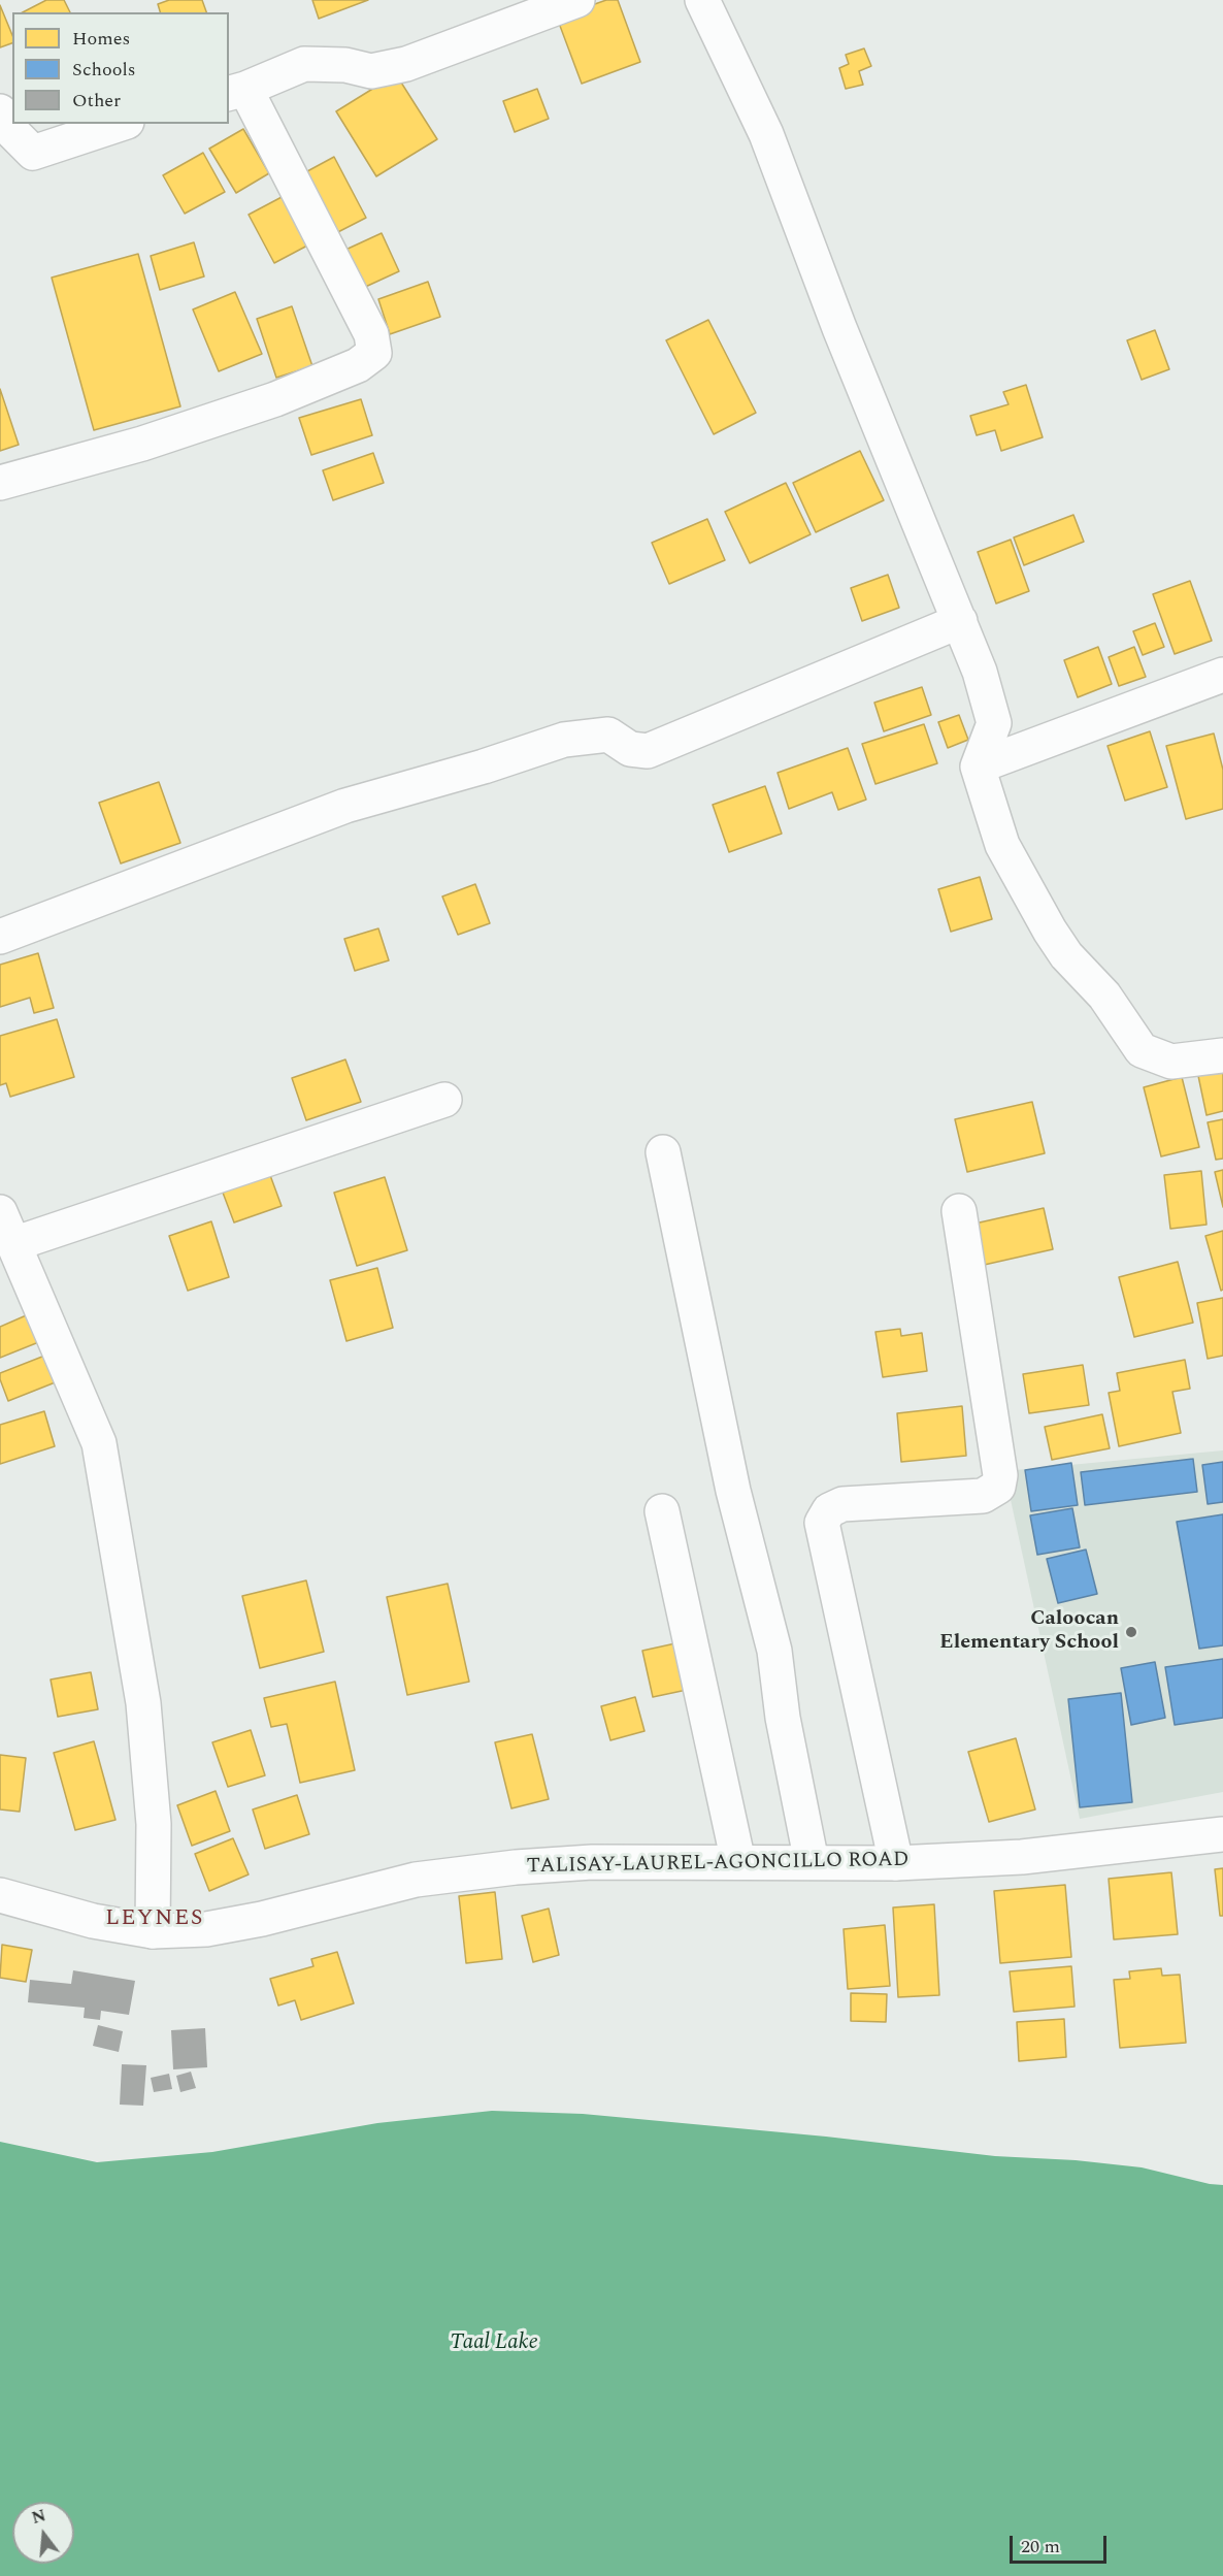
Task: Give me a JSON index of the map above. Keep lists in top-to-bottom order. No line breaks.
{"streets":{"street":["TALISAY-LAUREL-AGONCILLO ROAD"]},"districts":["LEYNES"],"water":["Taal Lake"],"places":["Caloocan Elementary School"],"legend":["Homes","Schools","Other"],"scale_bar":"20 m","north":"top"}
